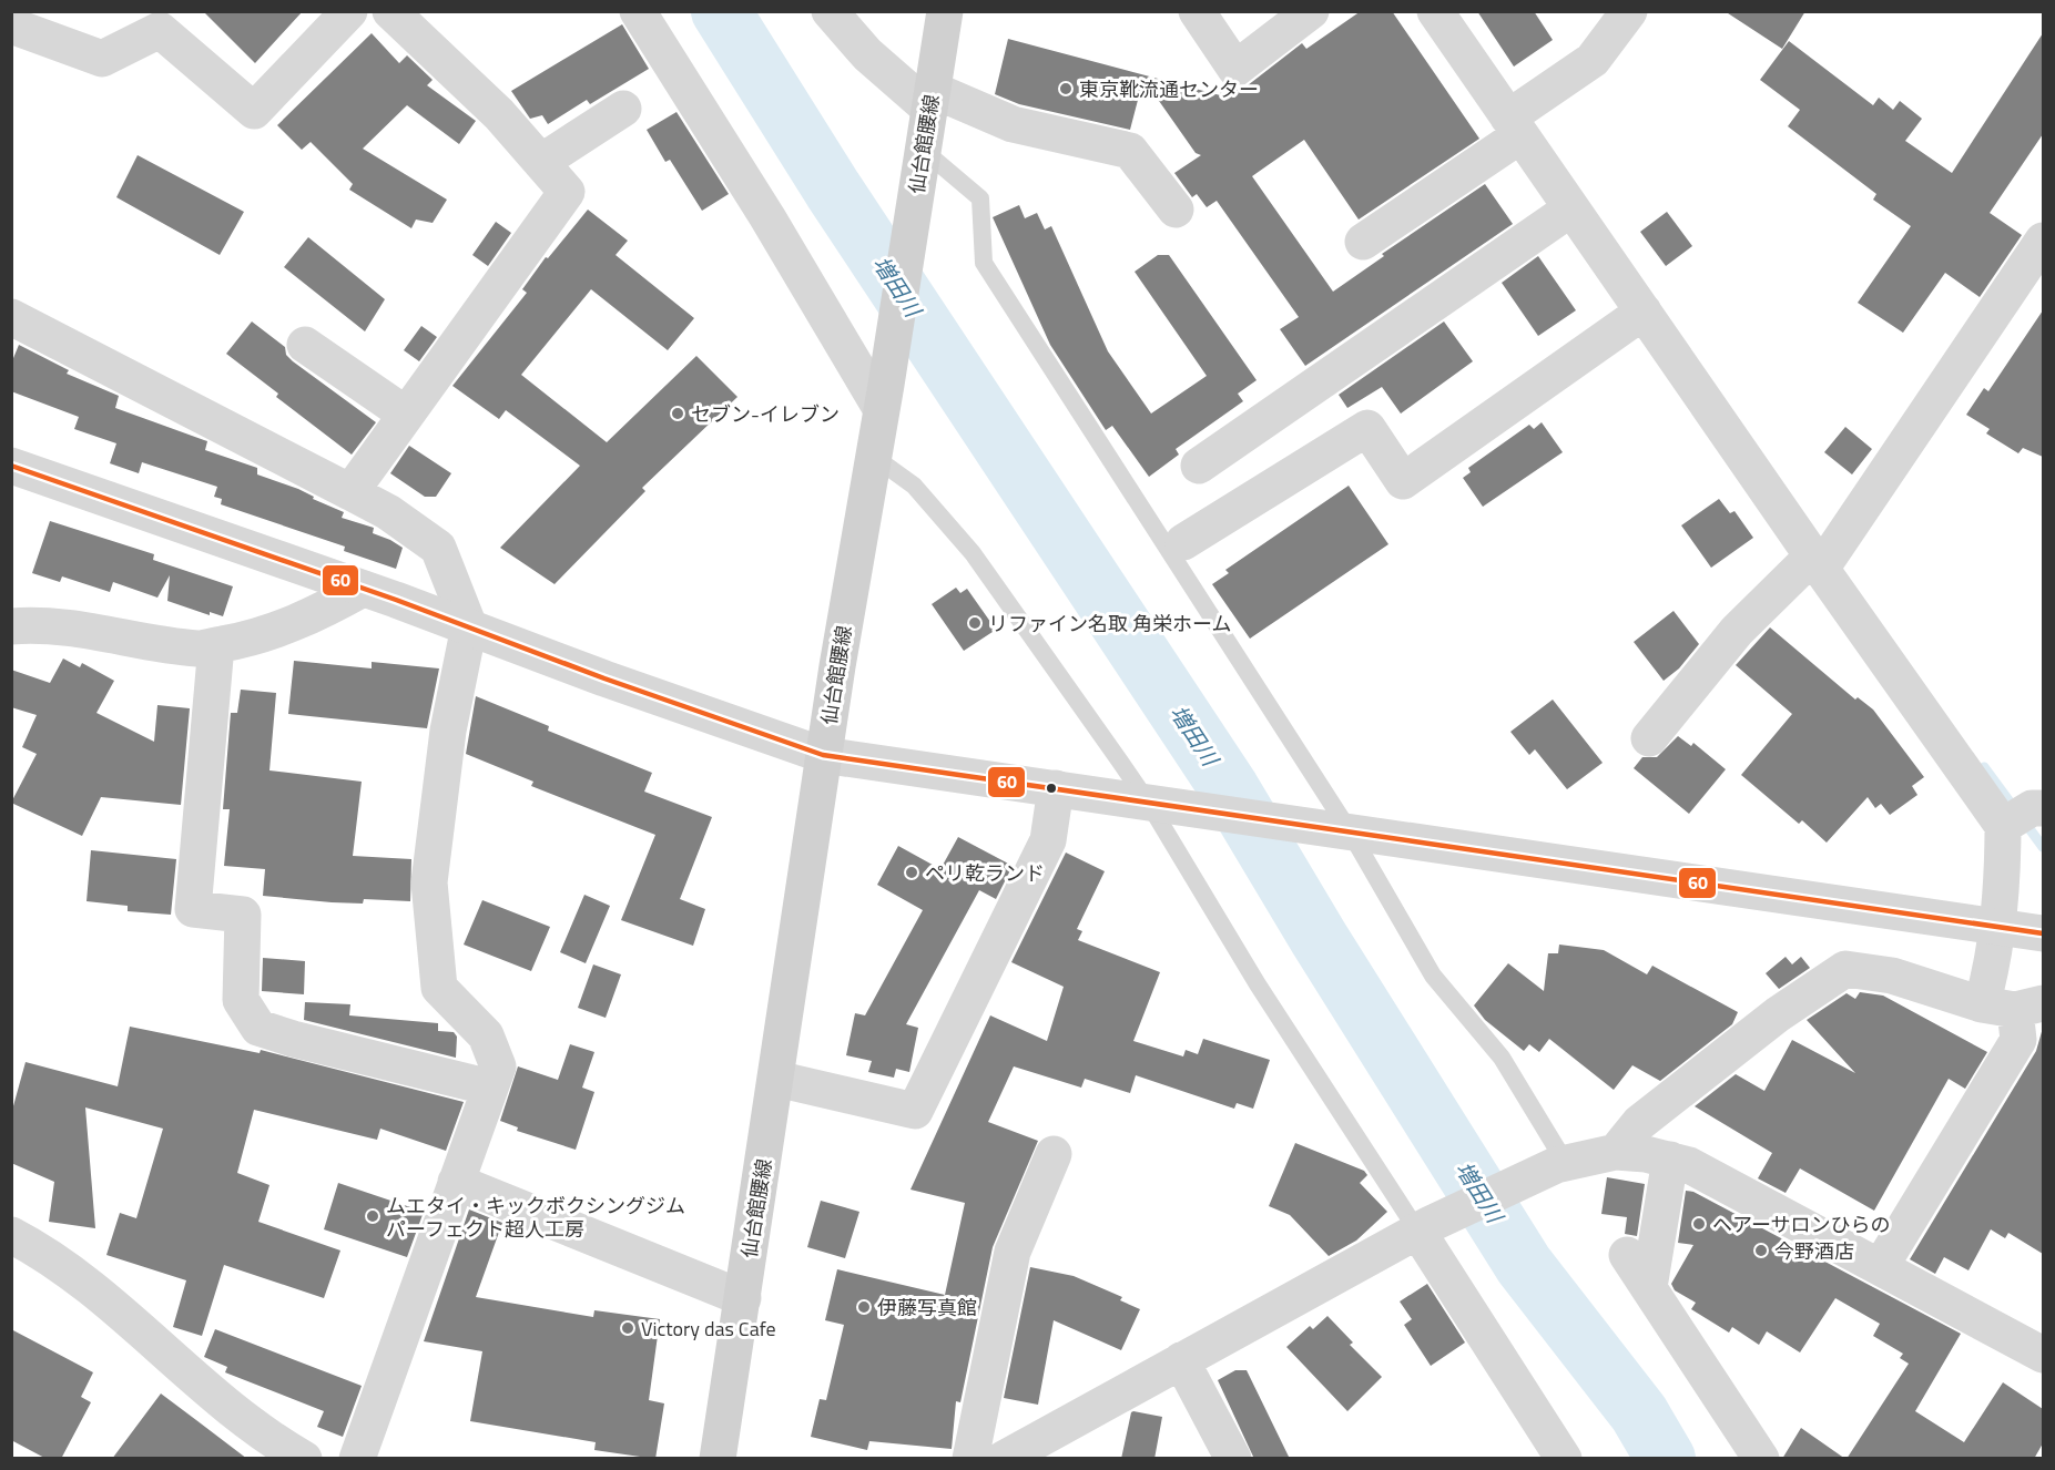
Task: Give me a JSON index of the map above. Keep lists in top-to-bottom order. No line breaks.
{"streets":{"main road":["仙台館腰線"]},"water":["増田川"],"places":["東京靴流通センター","セブン-イレブン","リファイン名取 角栄ホーム","ペリ乾ランド","ムエタイ・キックボクシングジム パーフェクト超人工房","ヘアーサロンひらの","今野酒店","伊藤写真館","Victory das Cafe"],"lines":["transit line 60"]}
